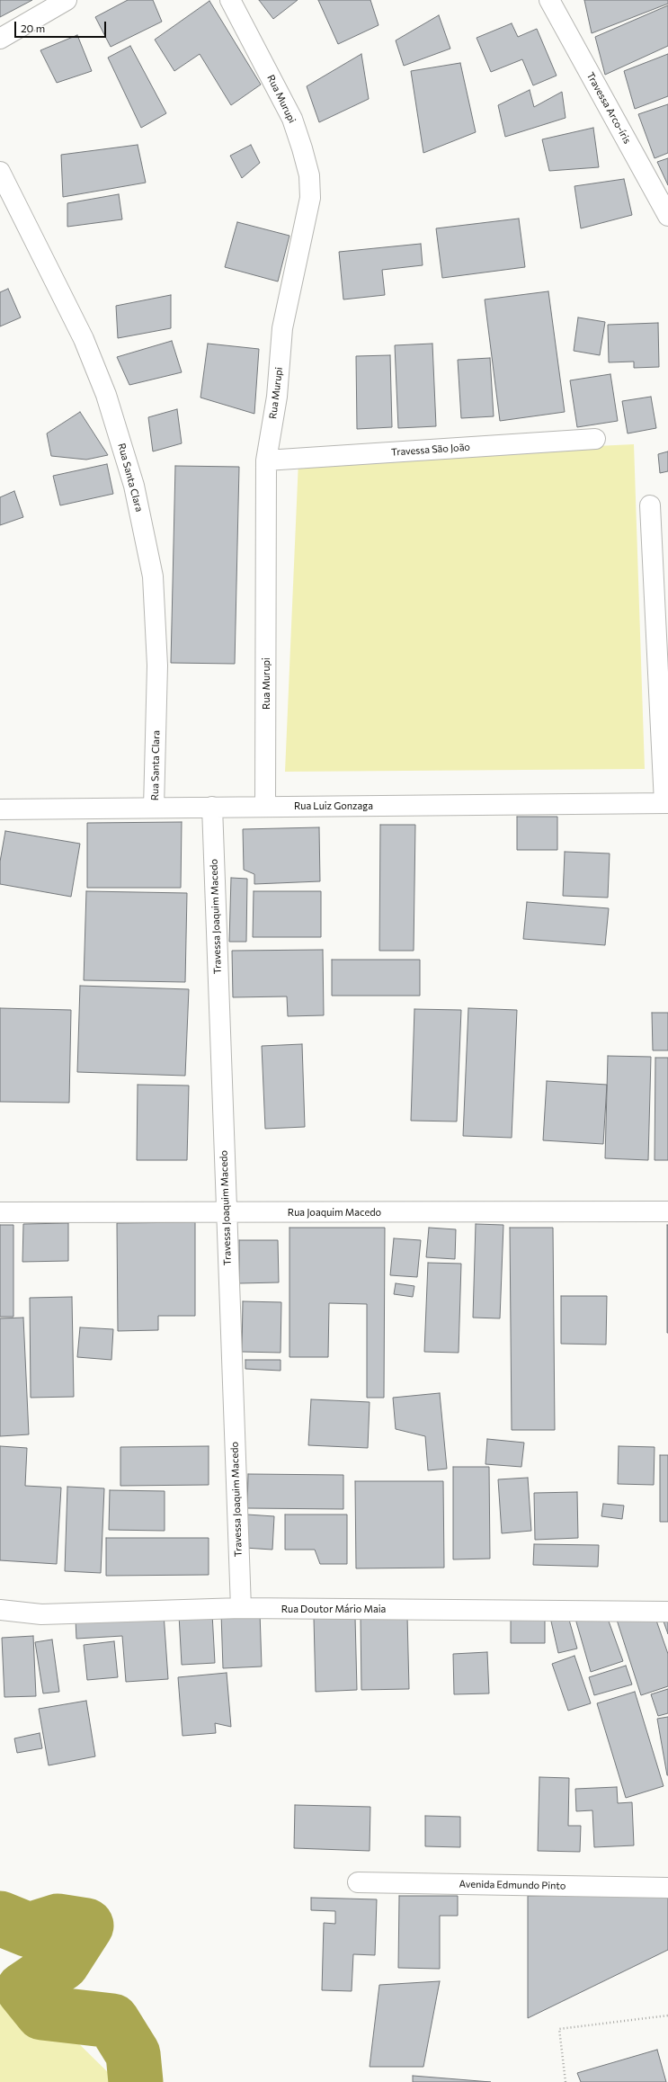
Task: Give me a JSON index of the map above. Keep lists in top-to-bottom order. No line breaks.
{"streets":{"street":["Rua Murupi","Travessa Arco-íris","Travessa São João","Rua Santa Clara","Rua Luiz Gonzaga","Travessa Joaquim Macedo","Rua Joaquim Macedo","Rua Doutor Mário Maia","Avenida Edmundo Pinto"]},"crossings":[["Rua Murupi","Travessa São João"],["Rua Murupi","Rua Luiz Gonzaga"],["Rua Santa Clara","Rua Luiz Gonzaga"],["Rua Luiz Gonzaga","Travessa Joaquim Macedo"],["Travessa Joaquim Macedo","Rua Joaquim Macedo"],["Travessa Joaquim Macedo","Rua Doutor Mário Maia"]],"scale_bar":"20 m"}
